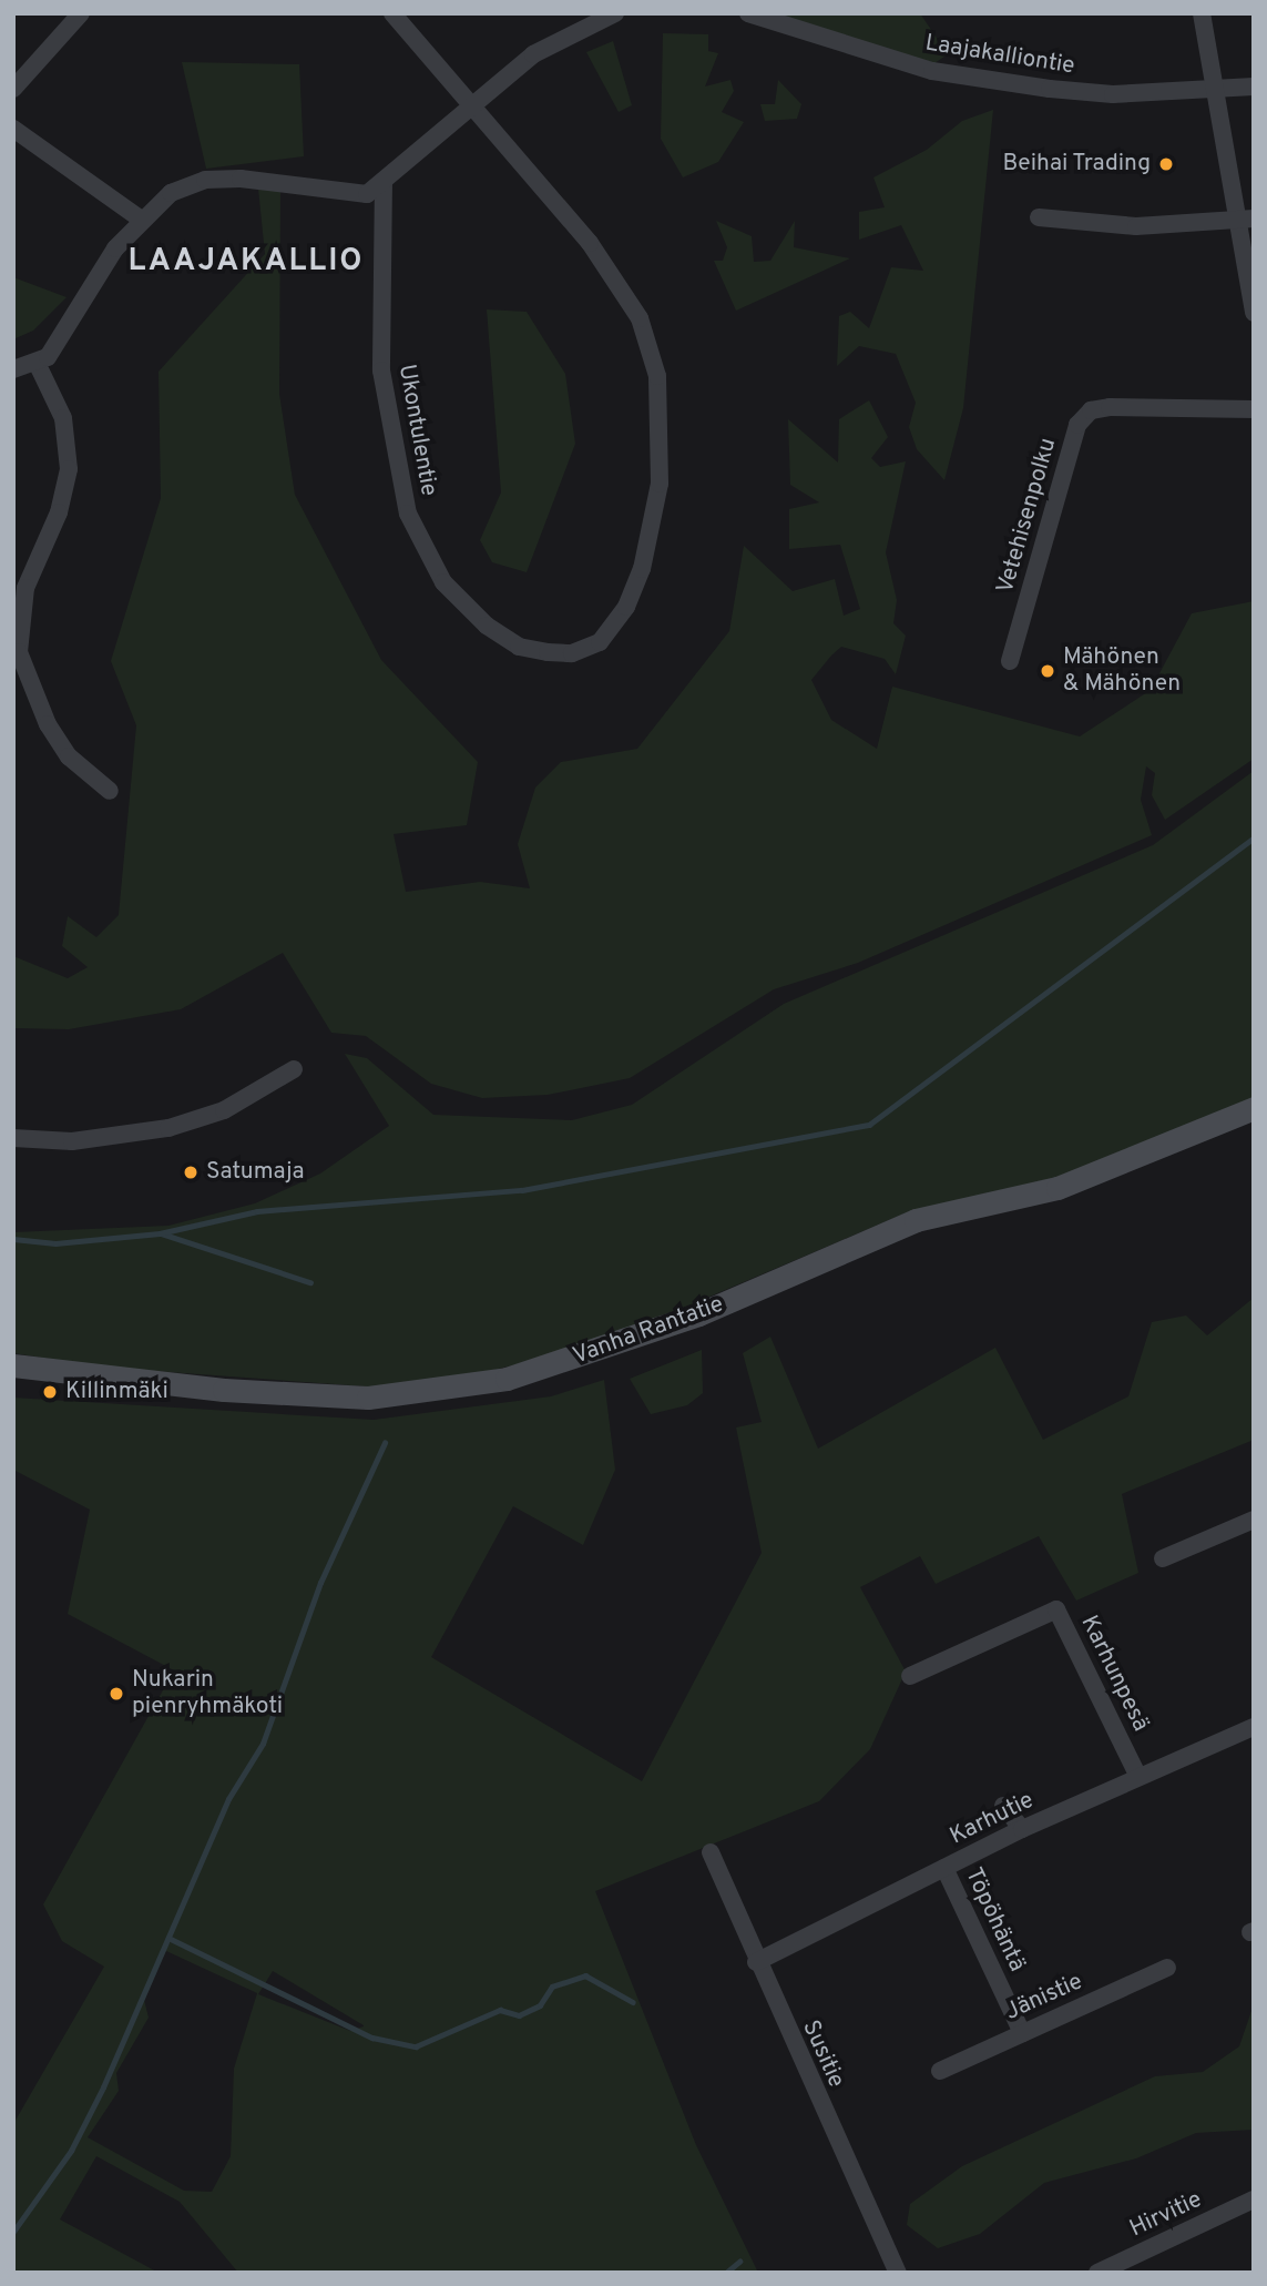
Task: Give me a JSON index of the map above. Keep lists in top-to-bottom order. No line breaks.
{"streets":{"main road":["Vanha Rantatie"],"street":["Laajakalliontie","Ukontulentie","Vetehisenpolku","Karhunpesä","Karhutie","Töpöhäntä","Jänistie","Susitie","Hirvitie"]},"crossings":[["Karhunpesä","Karhutie"],["Karhutie","Töpöhäntä"],["Karhutie","Susitie"],["Töpöhäntä","Jänistie"]],"districts":["LAAJAKALLIO"],"places":["Beihai Trading","Mähönen & Mähönen","Satumaja","Killinmäki","Nukarin pienryhmäkoti"]}
